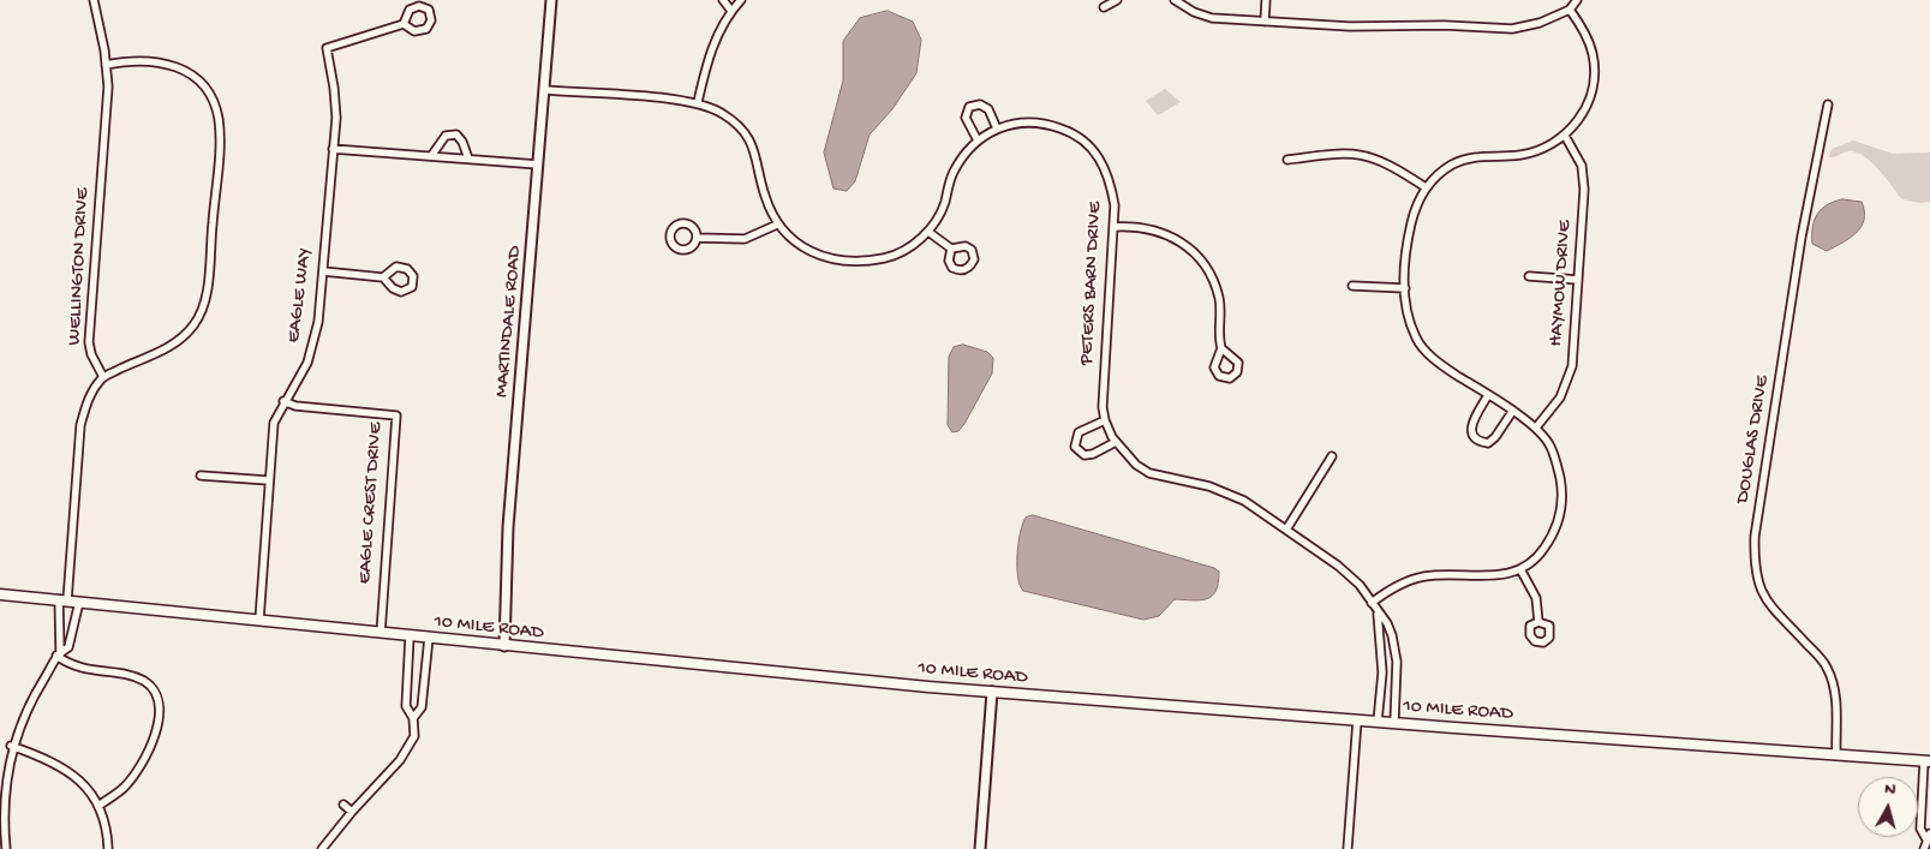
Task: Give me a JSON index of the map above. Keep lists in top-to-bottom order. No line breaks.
{"streets":{"main road":["10 MILE ROAD"],"street":["WELLINGTON DRIVE","PETERS BARN DRIVE","HAYMOW DRIVE","EAGLE WAY","MARTINDALE ROAD","DOUGLAS DRIVE","EAGLE CREST DRIVE"]},"crossings":[["PETERS BARN DRIVE","MARTINDALE ROAD"],["PETERS BARN DRIVE","10 MILE ROAD"],["EAGLE WAY","EAGLE CREST DRIVE"],["EAGLE WAY","10 MILE ROAD"],["MARTINDALE ROAD","10 MILE ROAD"],["DOUGLAS DRIVE","10 MILE ROAD"],["EAGLE CREST DRIVE","10 MILE ROAD"]],"north":"top"}
